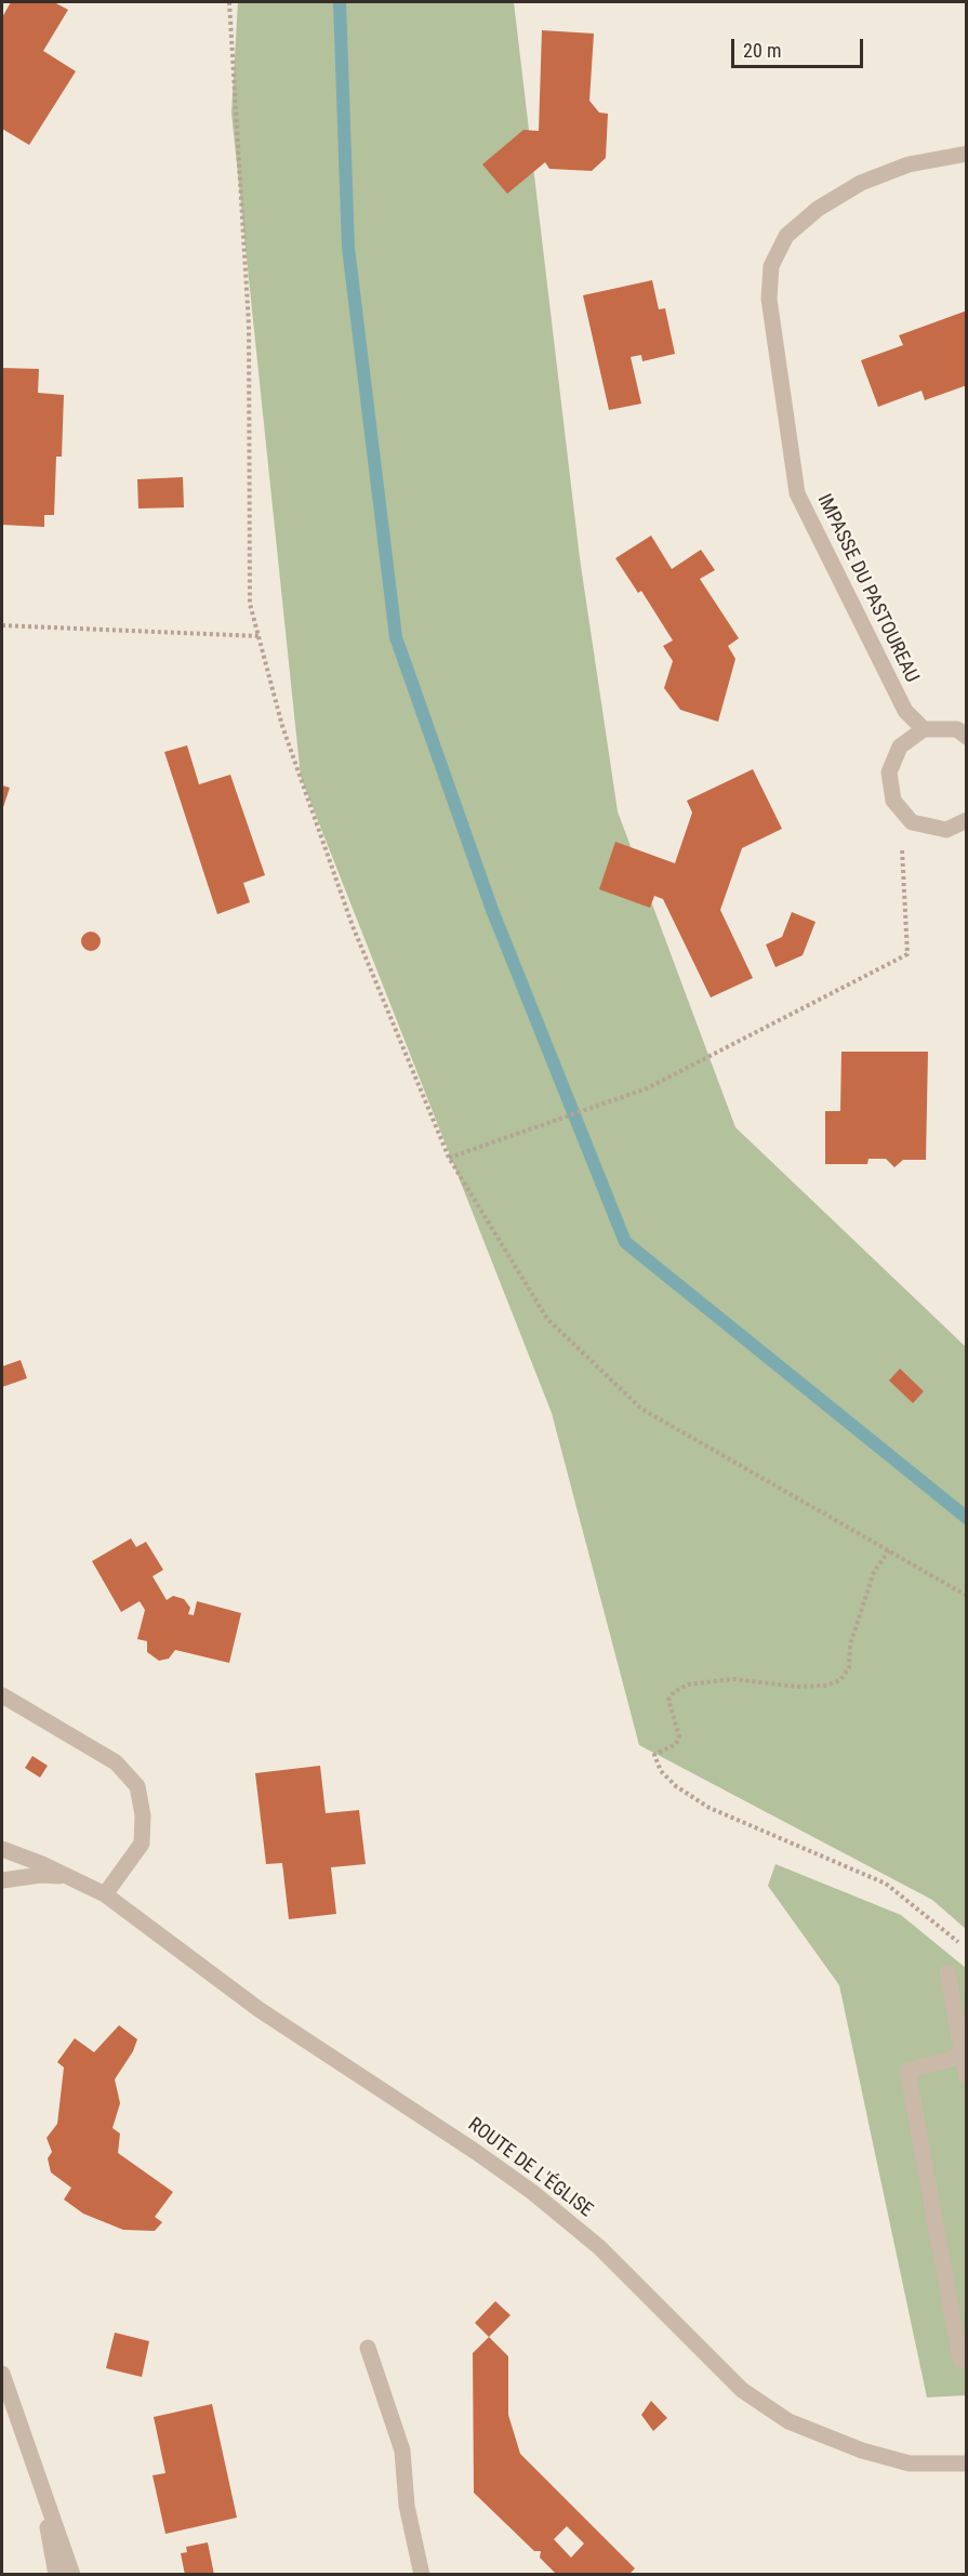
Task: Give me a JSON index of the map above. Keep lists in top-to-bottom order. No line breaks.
{"streets":{"street":["IMPASSE DU PASTOUREAU","ROUTE DE L'ÉGLISE"]},"scale_bar":"20 m"}
